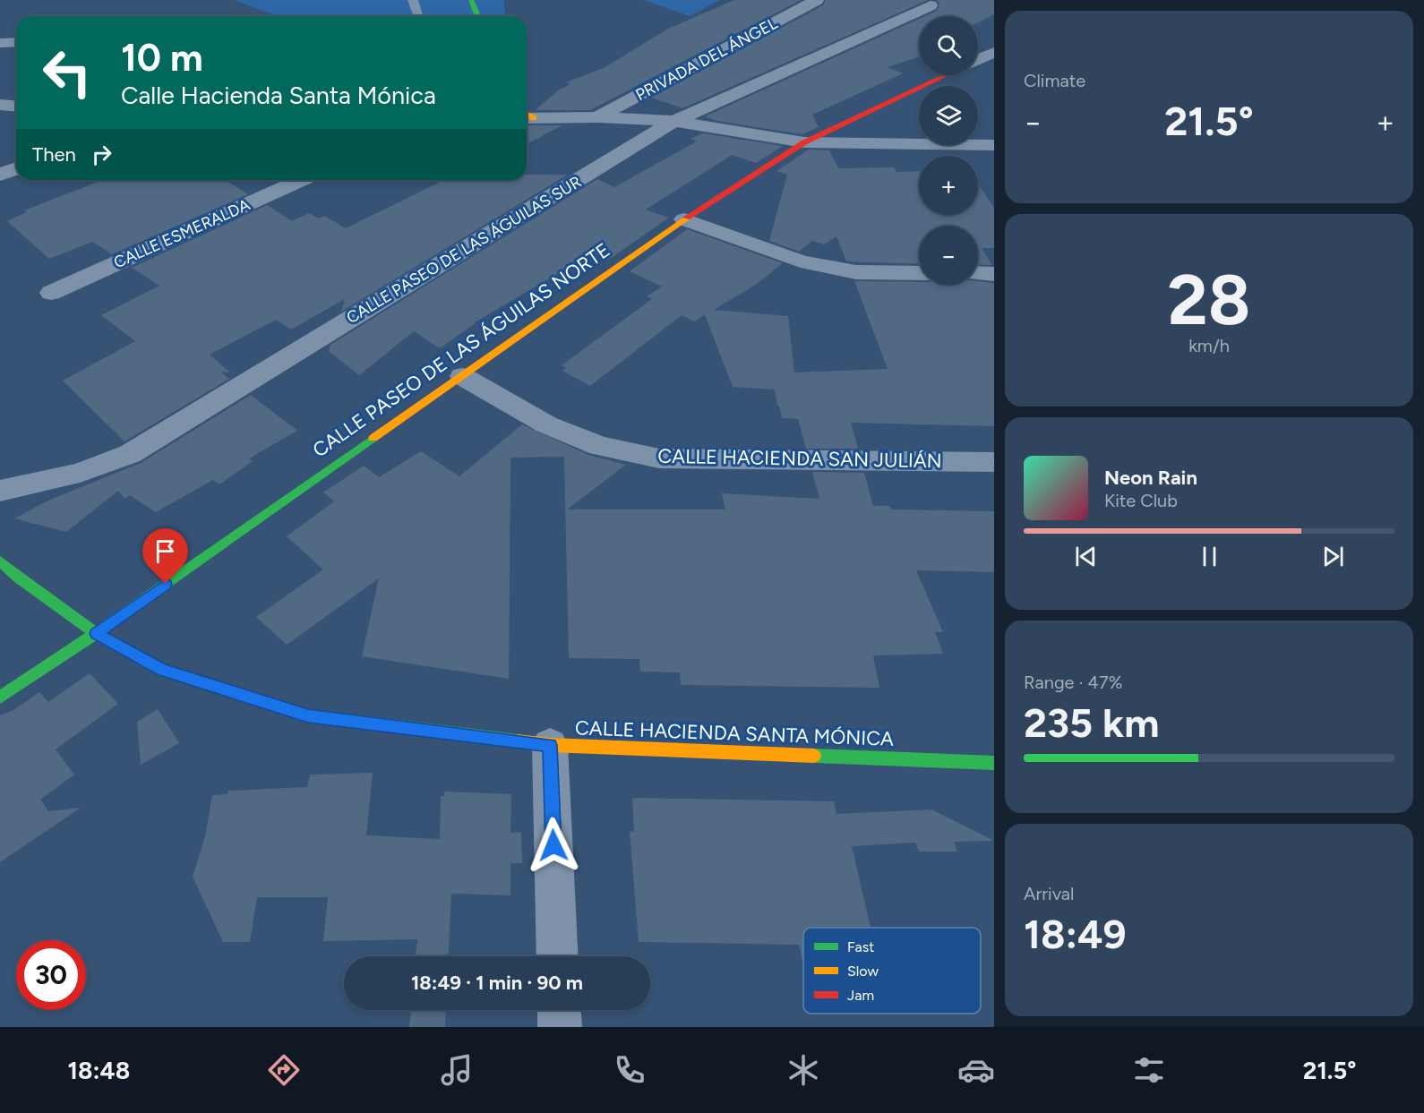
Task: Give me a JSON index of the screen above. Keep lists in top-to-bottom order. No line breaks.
{"streets":{"street":["PRIVADA DEL ÁNGEL","CALLE ESMERALDA","CALLE PASEO DE LAS ÁGUILAS SUR","CALLE PASEO DE LAS ÁGUILAS NORTE","CALLE HACIENDA SAN JULIÁN","CALLE HACIENDA SANTA MÓNICA"]},"crossings":[["CALLE PASEO DE LAS ÁGUILAS NORTE","CALLE HACIENDA SAN JULIÁN"],["CALLE PASEO DE LAS ÁGUILAS NORTE","CALLE HACIENDA SANTA MÓNICA"]],"legend":["Fast","Slow","Jam"],"page":{"tile":["Climate",["28","km/h"],["Range · 47%","235 km"],["Arrival","18:49"]],"map_buttons":["+","−"],"turn":["10 m","Calle Hacienda Santa Mónica"],"heat":["−","21.5°","+"],"then":"Then","song":["Neon Rain","Kite Club"],"limit":"30","trip":"18:49 · 1 min · 90 m","tabs":["18:48","21.5°"]}}
